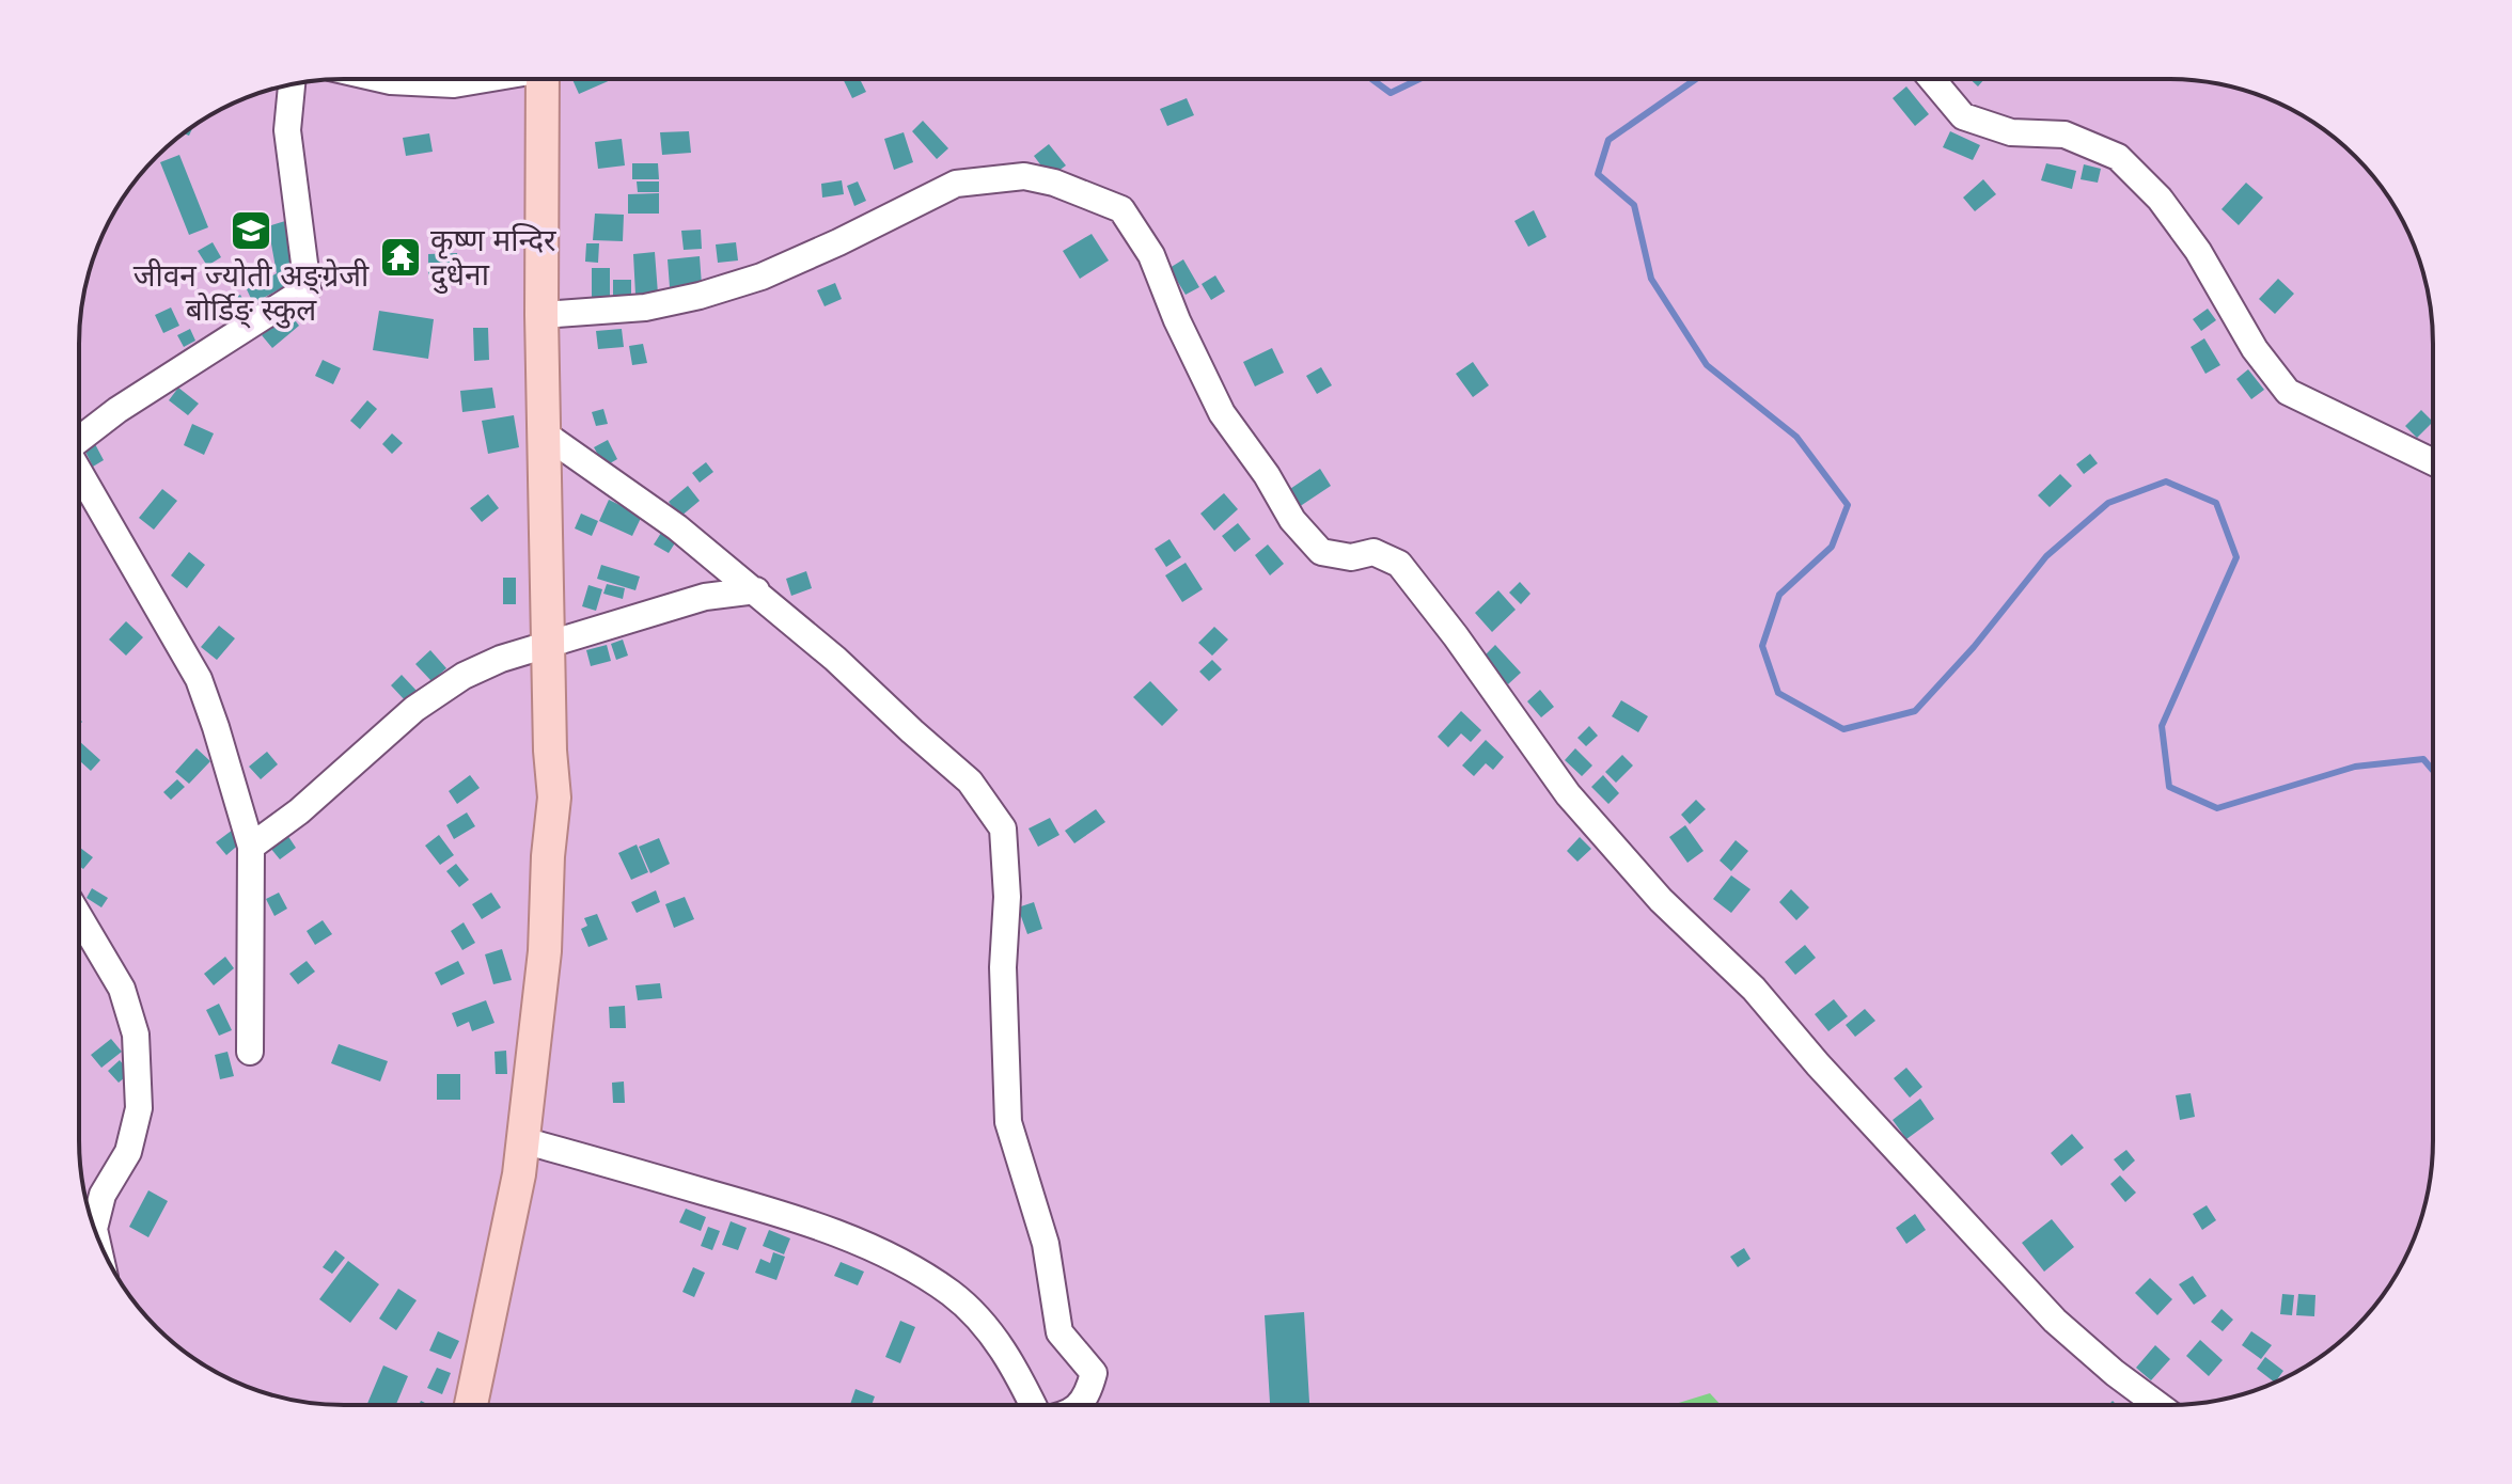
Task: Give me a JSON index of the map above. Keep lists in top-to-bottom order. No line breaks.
{"places":{"school or university":["जीवन ज्योती अङ्ग्रेजी बोर्डिङ् स्कुल"],"temple":["कृष्ण मन्दिर दुधेना"]}}
